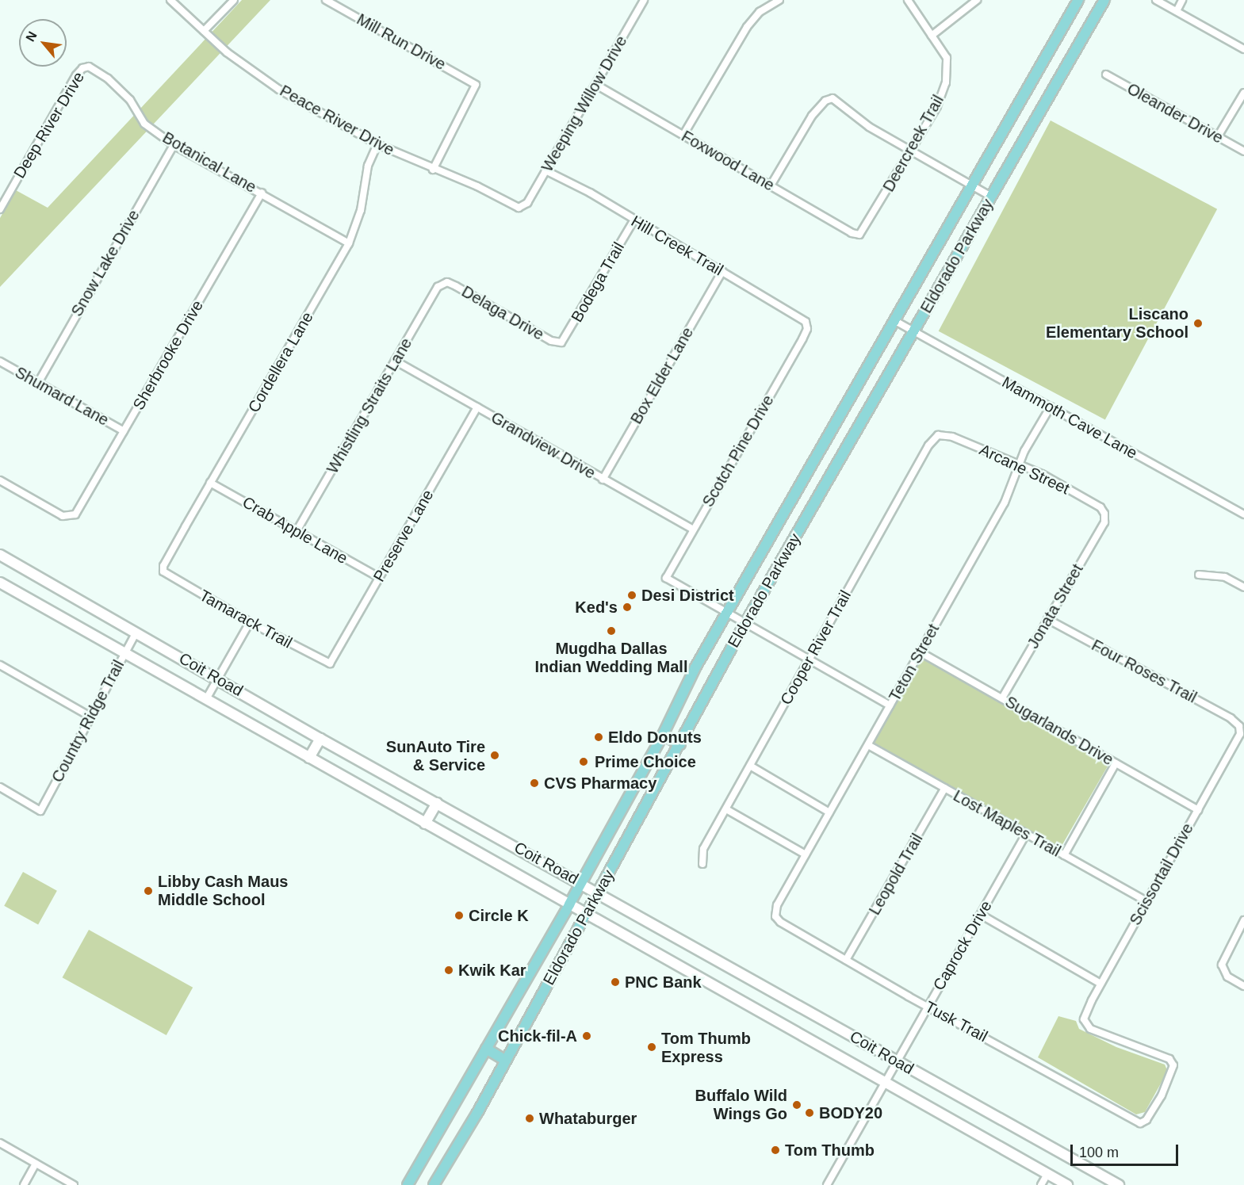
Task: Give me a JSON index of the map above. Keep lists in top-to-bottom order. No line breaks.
{"streets":{"main road":["Eldorado Parkway","Coit Road"],"street":["Mill Run Drive","Weeping Willow Drive","Oleander Drive","Peace River Drive","Deep River Drive","Deercreek Trail","Foxwood Lane","Botanical Lane","Hill Creek Trail","Snow Lake Drive","Bodega Trail","Delaga Drive","Sherbrooke Drive","Cordellera Lane","Box Elder Lane","Shumard Lane","Whistling Straits Lane","Mammoth Cave Lane","Grandview Drive","Scotch Pine Drive","Arcane Street","Crab Apple Lane","Preserve Lane","Jonata Street","Tamarack Trail","Cooper River Trail","Teton Street","Four Roses Trail","Country Ridge Trail","Sugarlands Drive","Lost Maples Trail","Leopold Trail","Scissortail Drive","Caprock Drive","Tusk Trail"]},"crossings":[["Mill Run Drive","Peace River Drive"],["Weeping Willow Drive","Peace River Drive"],["Weeping Willow Drive","Foxwood Lane"],["Weeping Willow Drive","Hill Creek Trail"],["Peace River Drive","Cordellera Lane"],["Deep River Drive","Botanical Lane"],["Deercreek Trail","Foxwood Lane"],["Botanical Lane","Snow Lake Drive"],["Botanical Lane","Sherbrooke Drive"],["Botanical Lane","Cordellera Lane"],["Hill Creek Trail","Bodega Trail"],["Hill Creek Trail","Box Elder Lane"],["Hill Creek Trail","Scotch Pine Drive"],["Eldorado Parkway","Mammoth Cave Lane"],["Eldorado Parkway","Scotch Pine Drive"],["Eldorado Parkway","Coit Road"],["Snow Lake Drive","Shumard Lane"],["Bodega Trail","Delaga Drive"],["Delaga Drive","Whistling Straits Lane"],["Sherbrooke Drive","Shumard Lane"],["Cordellera Lane","Crab Apple Lane"],["Cordellera Lane","Tamarack Trail"],["Box Elder Lane","Grandview Drive"],["Whistling Straits Lane","Grandview Drive"],["Whistling Straits Lane","Crab Apple Lane"],["Mammoth Cave Lane","Teton Street"],["Grandview Drive","Scotch Pine Drive"],["Grandview Drive","Preserve Lane"],["Arcane Street","Jonata Street"],["Arcane Street","Cooper River Trail"],["Arcane Street","Teton Street"],["Crab Apple Lane","Preserve Lane"],["Preserve Lane","Tamarack Trail"],["Jonata Street","Four Roses Trail"],["Jonata Street","Sugarlands Drive"],["Teton Street","Sugarlands Drive"],["Teton Street","Lost Maples Trail"],["Teton Street","Tusk Trail"],["Four Roses Trail","Scissortail Drive"],["Coit Road","Country Ridge Trail"],["Coit Road","Caprock Drive"],["Sugarlands Drive","Scissortail Drive"],["Lost Maples Trail","Leopold Trail"],["Lost Maples Trail","Scissortail Drive"],["Lost Maples Trail","Caprock Drive"],["Leopold Trail","Tusk Trail"],["Scissortail Drive","Tusk Trail"],["Caprock Drive","Tusk Trail"]],"places":["Liscano Elementary School","Desi District","Ked's","Mugdha Dallas Indian Wedding Mall","Eldo Donuts","SunAuto Tire & Service","Prime Choice","CVS Pharmacy","Libby Cash Maus Middle School","Circle K","Kwik Kar","PNC Bank","Chick-fil-A","Tom Thumb Express","Buffalo Wild Wings Go","BODY20","Whataburger","Tom Thumb"],"scale_bar":"100 m","north":"top left"}
